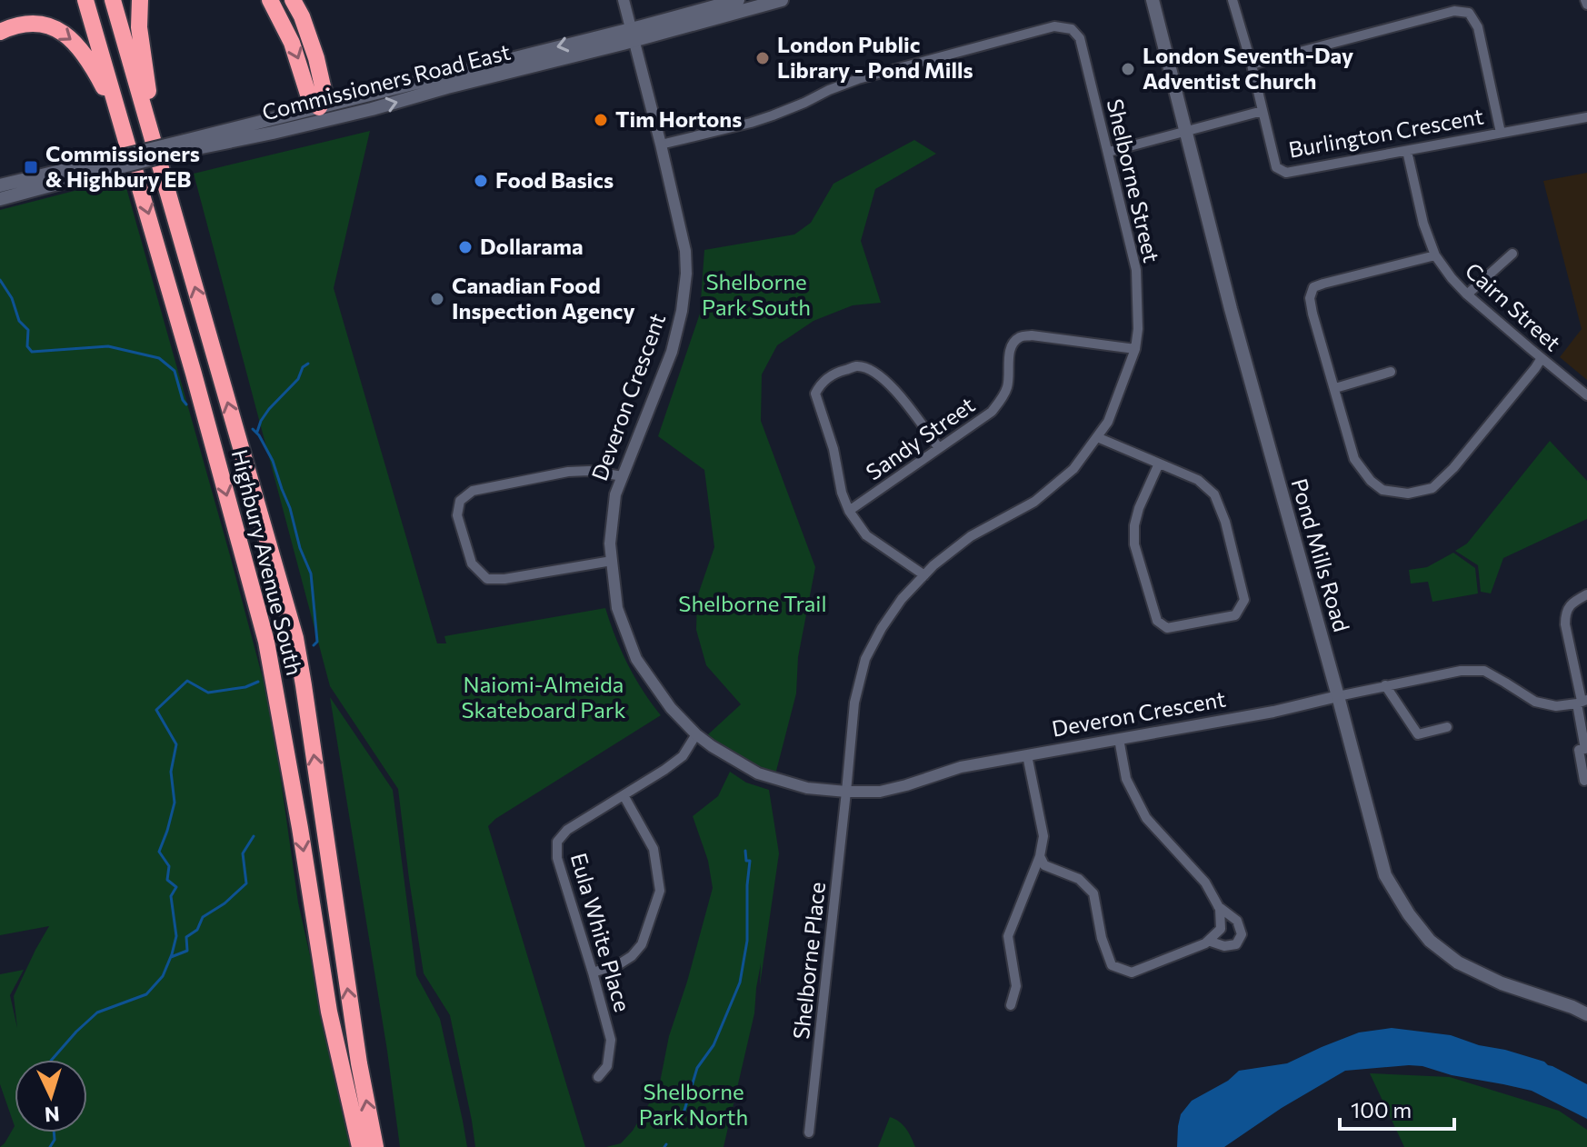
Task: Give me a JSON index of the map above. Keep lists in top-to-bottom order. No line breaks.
{"streets":{"highway":["Highbury Avenue South"],"main road":["Commissioners Road East","Pond Mills Road"],"street":["Burlington Crescent","Shelborne Street","Cairn Street","Deveron Crescent","Sandy Street","Eula White Place","Shelborne Place"]},"crossings":[["Commissioners Road East","Deveron Crescent"],["Burlington Crescent","Cairn Street"],["Shelborne Street","Deveron Crescent"],["Shelborne Street","Sandy Street"],["Shelborne Street","Shelborne Place"],["Deveron Crescent","Pond Mills Road"],["Deveron Crescent","Eula White Place"],["Deveron Crescent","Shelborne Place"]],"parks":["Shelborne Park South","Shelborne Trail","Naiomi-Almeida Skateboard Park","Shelborne Park North"],"places":{"other":["London Public Library - Pond Mills","London Seventh-Day Adventist Church","Tim Hortons","Food Basics","Dollarama","Canadian Food Inspection Agency"],"transit":["Commissioners & Highbury EB"]},"scale_bar":"100 m","north":"bottom"}
